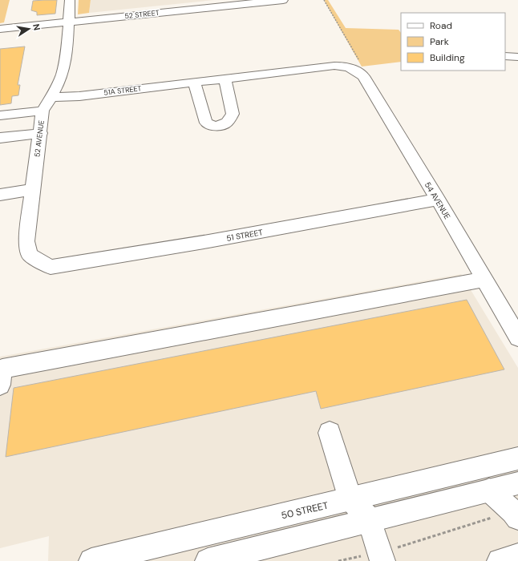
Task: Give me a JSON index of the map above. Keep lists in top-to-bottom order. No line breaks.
{"streets":{"street":["52 STREET","51A STREET","52 AVENUE","54 AVENUE","51 STREET","50 STREET"]},"crossings":[["52 STREET","52 AVENUE"],["51A STREET","52 AVENUE"],["51A STREET","54 AVENUE"],["52 AVENUE","51 STREET"],["54 AVENUE","51 STREET"]],"legend":["Road","Park","Building"],"north":"right"}
